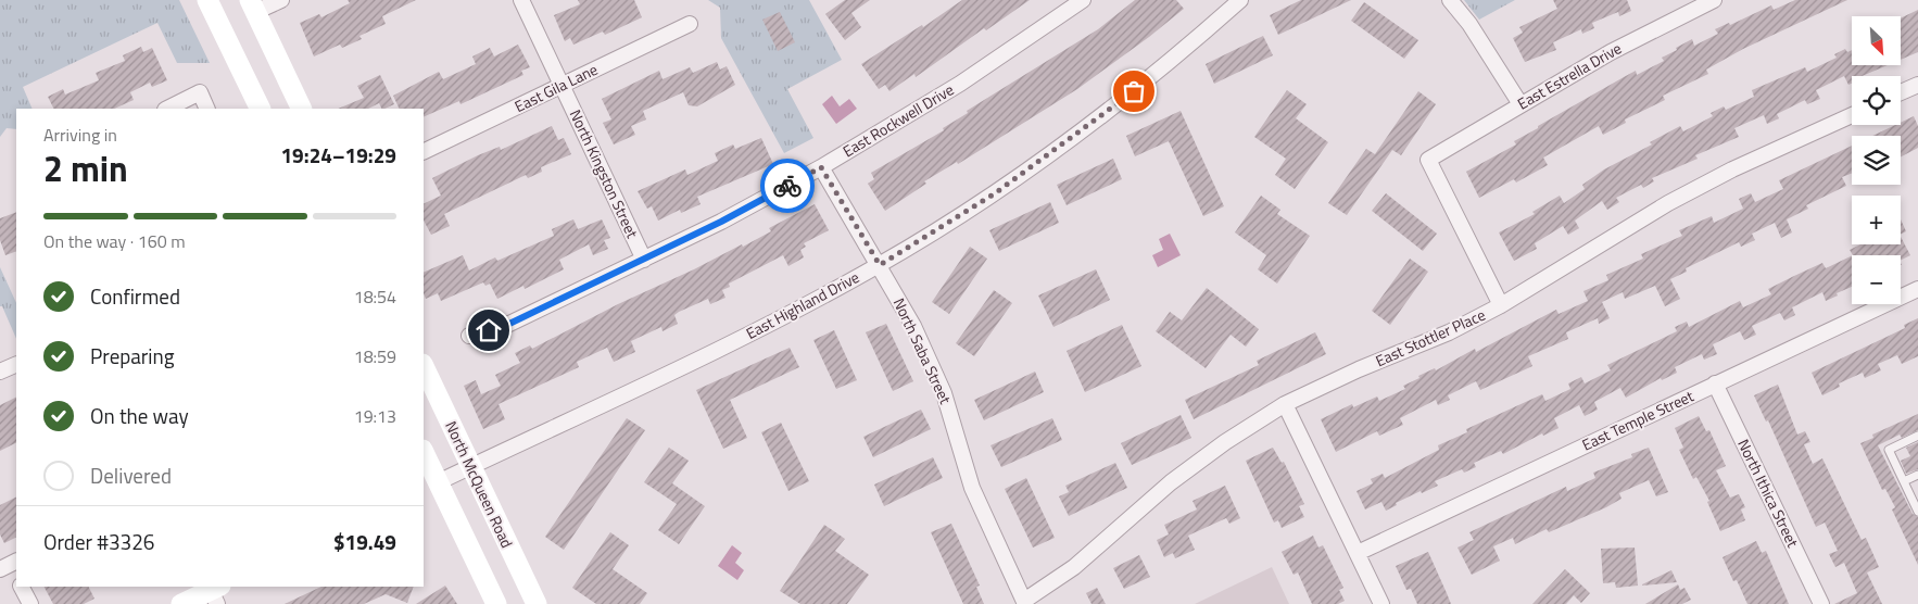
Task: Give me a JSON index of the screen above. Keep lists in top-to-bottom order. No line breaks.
{"streets":{"main road":["North McQueen Road"],"street":["East Estrella Drive","East Gila Lane","East Rockwell Drive","North Kingston Street","East Highland Drive","East Stottler Place","North Saba Street","East Temple Street","North Ithica Street"]},"crossings":[["East Estrella Drive","East Stottler Place"],["East Gila Lane","North Kingston Street"],["East Rockwell Drive","North Kingston Street"],["East Rockwell Drive","North Saba Street"],["East Highland Drive","North Saba Street"],["East Highland Drive","North McQueen Road"],["East Stottler Place","North Saba Street"],["East Temple Street","North Ithica Street"]],"north":"bottom right","page":{"map_buttons":["+","−"],"heading":["2 min","Arriving in","19:24–19:29"],"panel":["Order #3326","$19.49"],"bar":"On the way · 160 m","list":[["Confirmed","18:54"],["Preparing","18:59"],["On the way","19:13"],"Delivered"]}}
